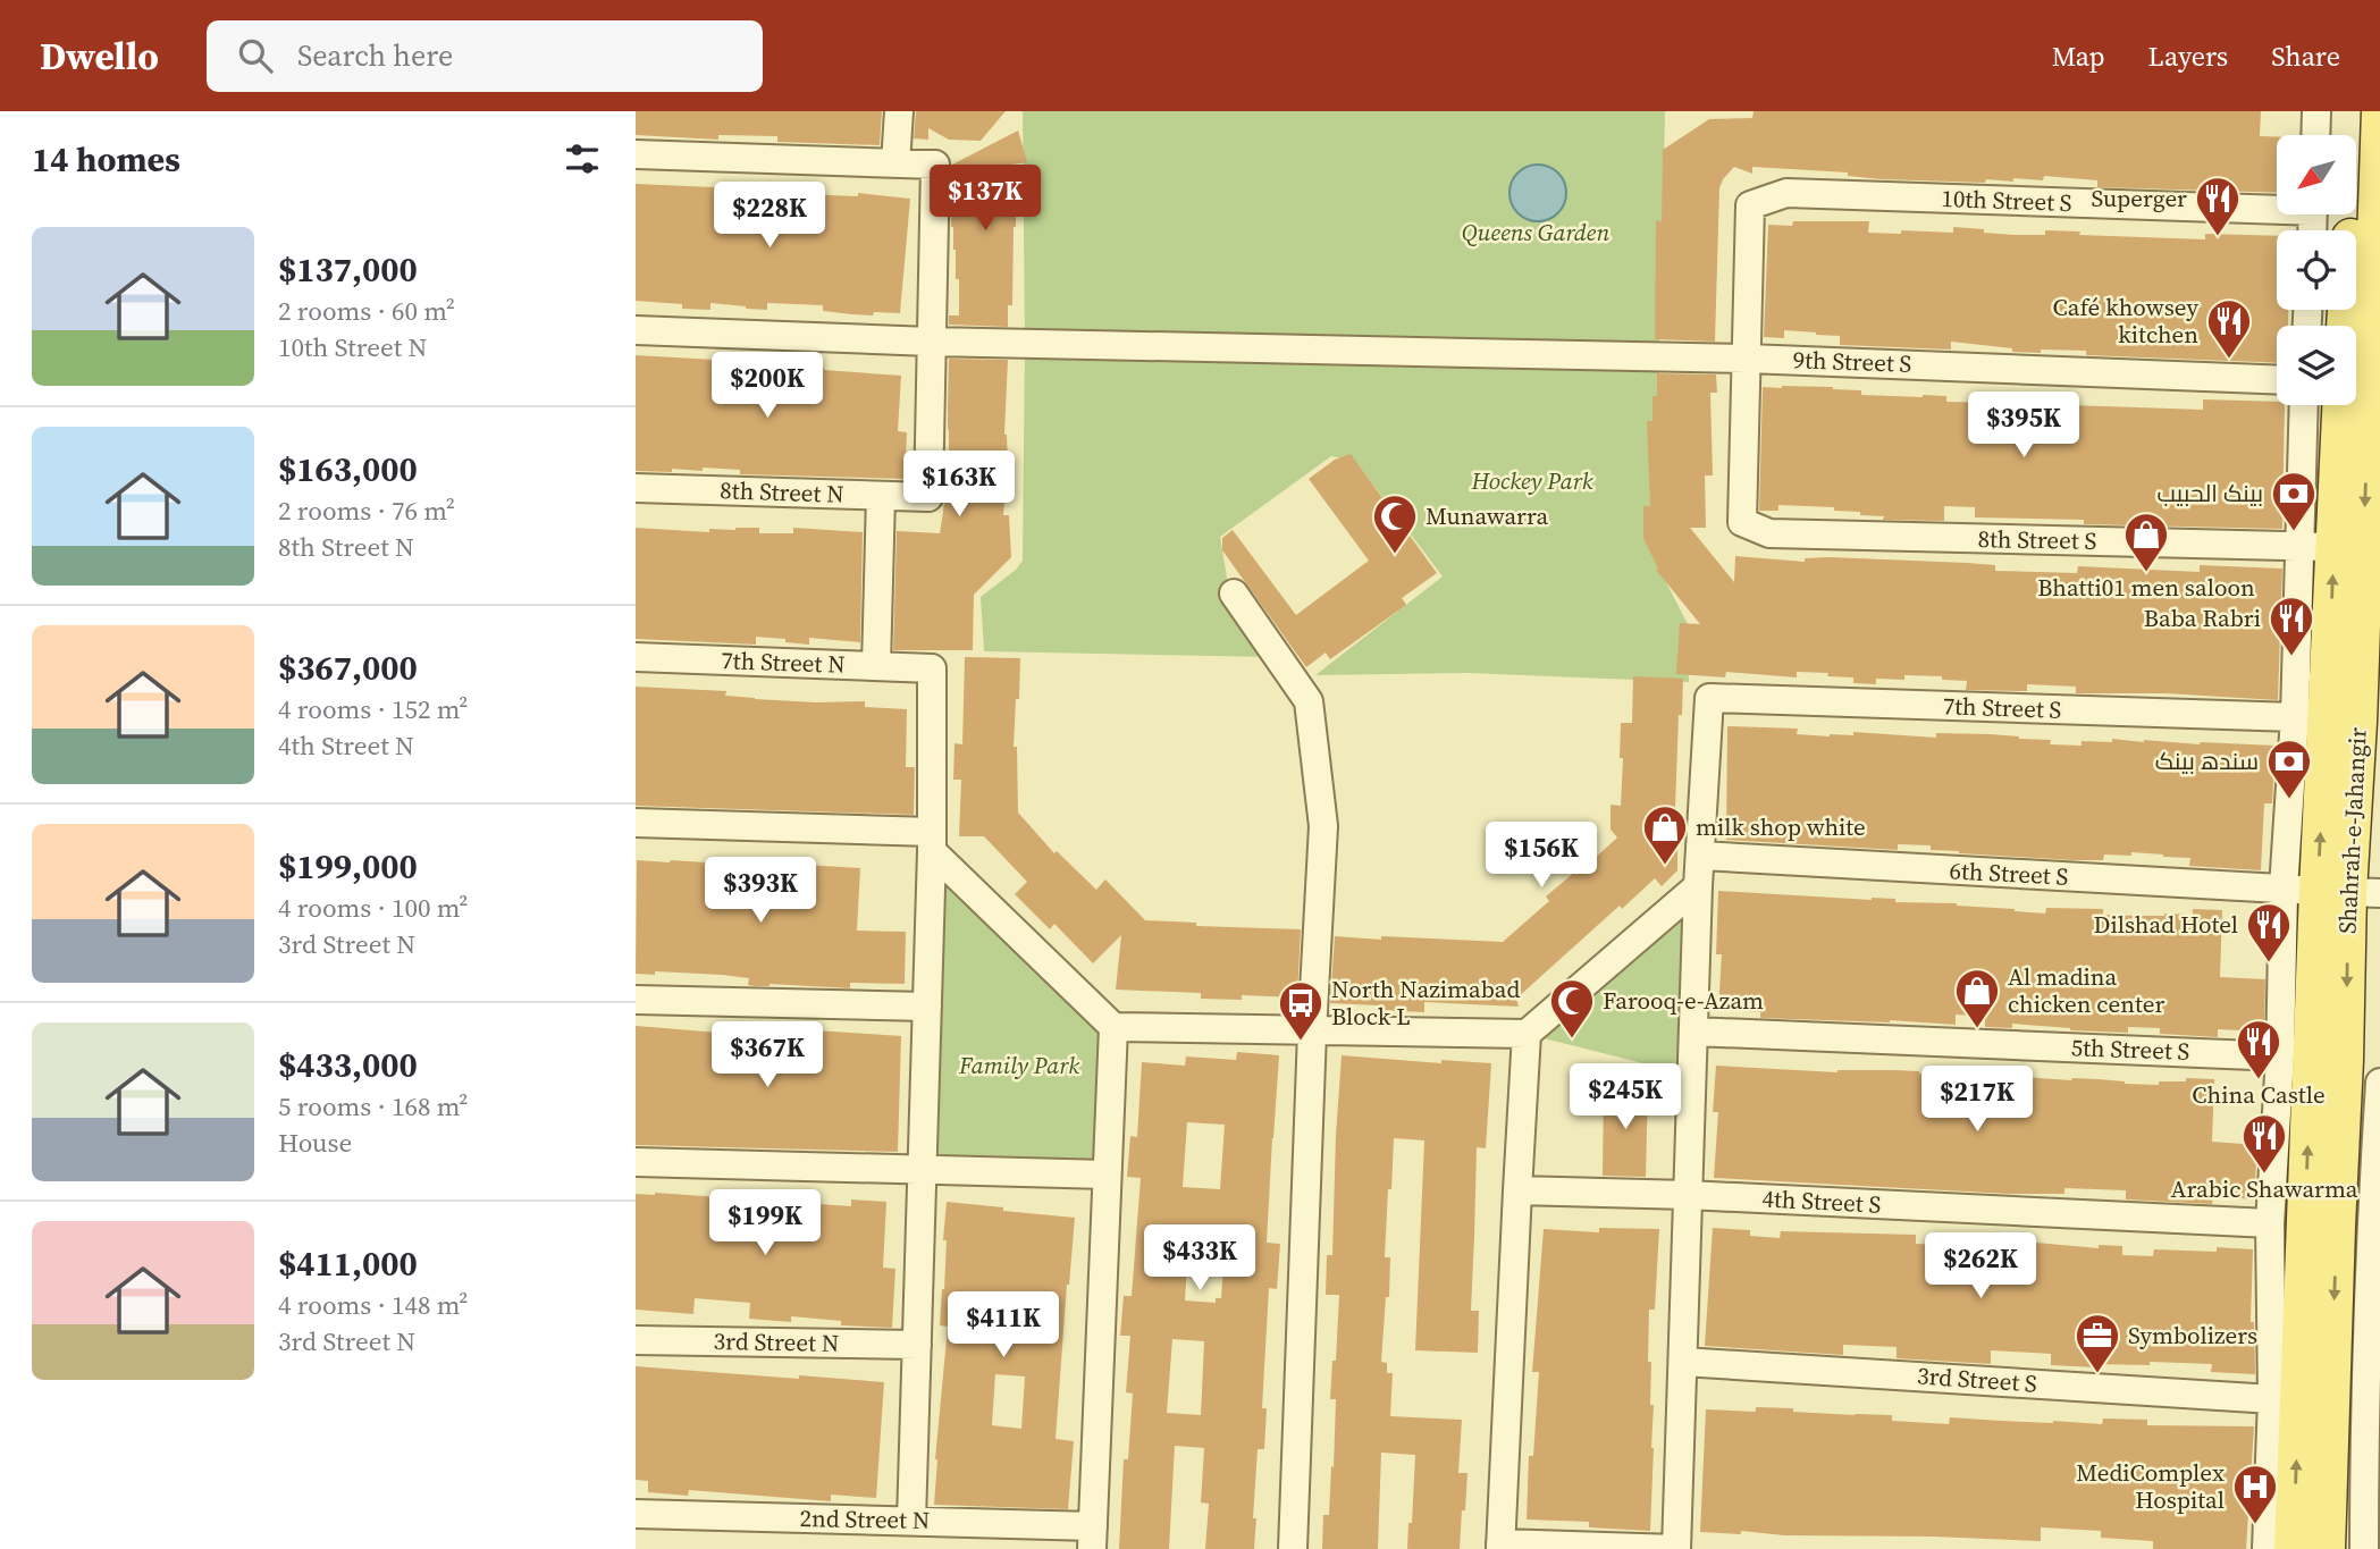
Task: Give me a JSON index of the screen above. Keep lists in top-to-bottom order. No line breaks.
{"streets":{"main road":["Shahrah-e-Jahangir"],"street":["10th Street S","9th Street S","8th Street N","8th Street S","7th Street N","7th Street S","6th Street S","5th Street S","4th Street S","3rd Street N","3rd Street S","2nd Street N"]},"crossings":[["10th Street S","9th Street S"],["10th Street S","8th Street S"],["9th Street S","8th Street N"],["9th Street S","8th Street S"],["8th Street S","Shahrah-e-Jahangir"],["7th Street S","6th Street S"],["Shahrah-e-Jahangir","6th Street S"]],"parks":["Queens Garden","Hockey Park","Family Park"],"places":{"restaurant":["Superger","Café khowsey kitchen","Baba Rabri","Dilshad Hotel","China Castle","Arabic Shawarma"],"bank":["بينک الحبيب","سندھ بینک"],"mosque":["Munawarra","Farooq-e-Azam"],"shop":["Bhatti01 men saloon","milk shop white","Al madina chicken center"],"bus stop":["North Nazimabad Block L"],"office":["Symbolizers"],"hospital":["MediComplex Hospital"]},"north":"bottom left","page":{"header":"Dwello","search":"Search here","nav":["Map","Layers","Share"],"heading":"14 homes","price":["$137K","$228K","$200K","$395K","$163K","$156K","$393K","$367K","$245K","$217K","$199K","$433K","$262K","$411K"],"list":[{"name":"$137,000","note":"2 rooms · 60 m² · 10th Street N"},{"name":"$163,000","note":"2 rooms · 76 m² · 8th Street N"},{"name":"$367,000","note":"4 rooms · 152 m² · 4th Street N"},{"name":"$199,000","note":"4 rooms · 100 m² · 3rd Street N"},{"name":"$433,000","note":"5 rooms · 168 m² · House"},{"name":"$411,000","note":"4 rooms · 148 m² · 3rd Street N"}]}}
